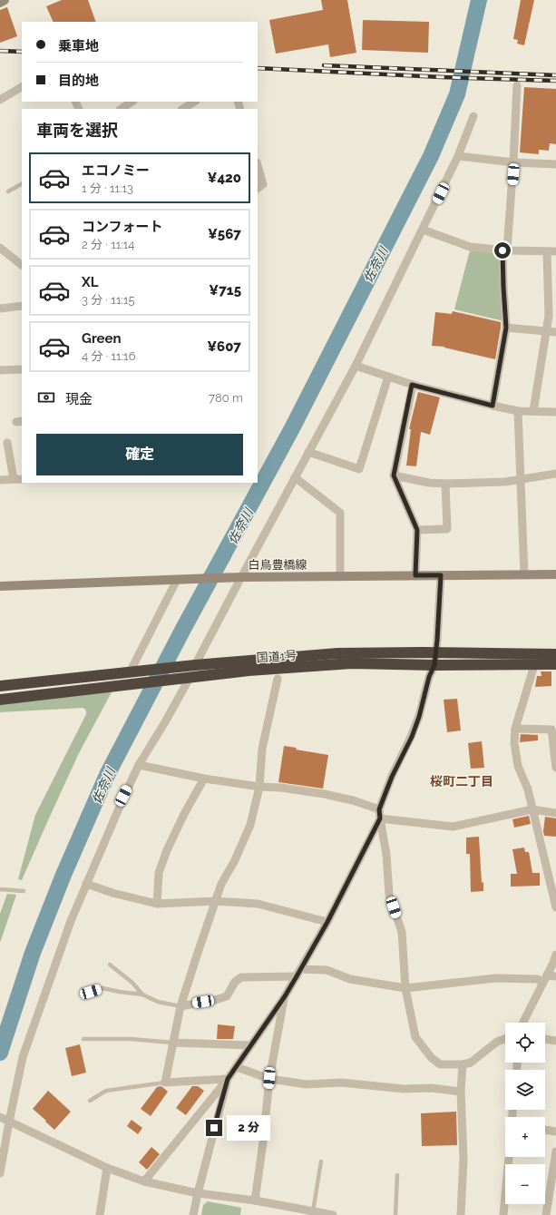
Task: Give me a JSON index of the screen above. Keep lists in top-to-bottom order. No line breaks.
{"streets":{"highway":["国道1号"],"main road":["白鳥豊橋線"]},"districts":["桜町二丁目"],"water":["佐奈川"],"page":{"banner":["乗車地","目的地"],"heading":"車両を選択","list":[{"name":"エコノミー","note":"1 分 · 11:13","value":"¥420"},{"name":"コンフォート","note":"2 分 · 11:14","value":"¥567"},{"name":"XL","note":"3 分 · 11:15","value":"¥715"},{"name":"Green","note":"4 分 · 11:16","value":"¥607"}],"pay":["現金","780 m"],"buttons":"確定","map_buttons":["+","−"],"bubble":"2 分"}}
